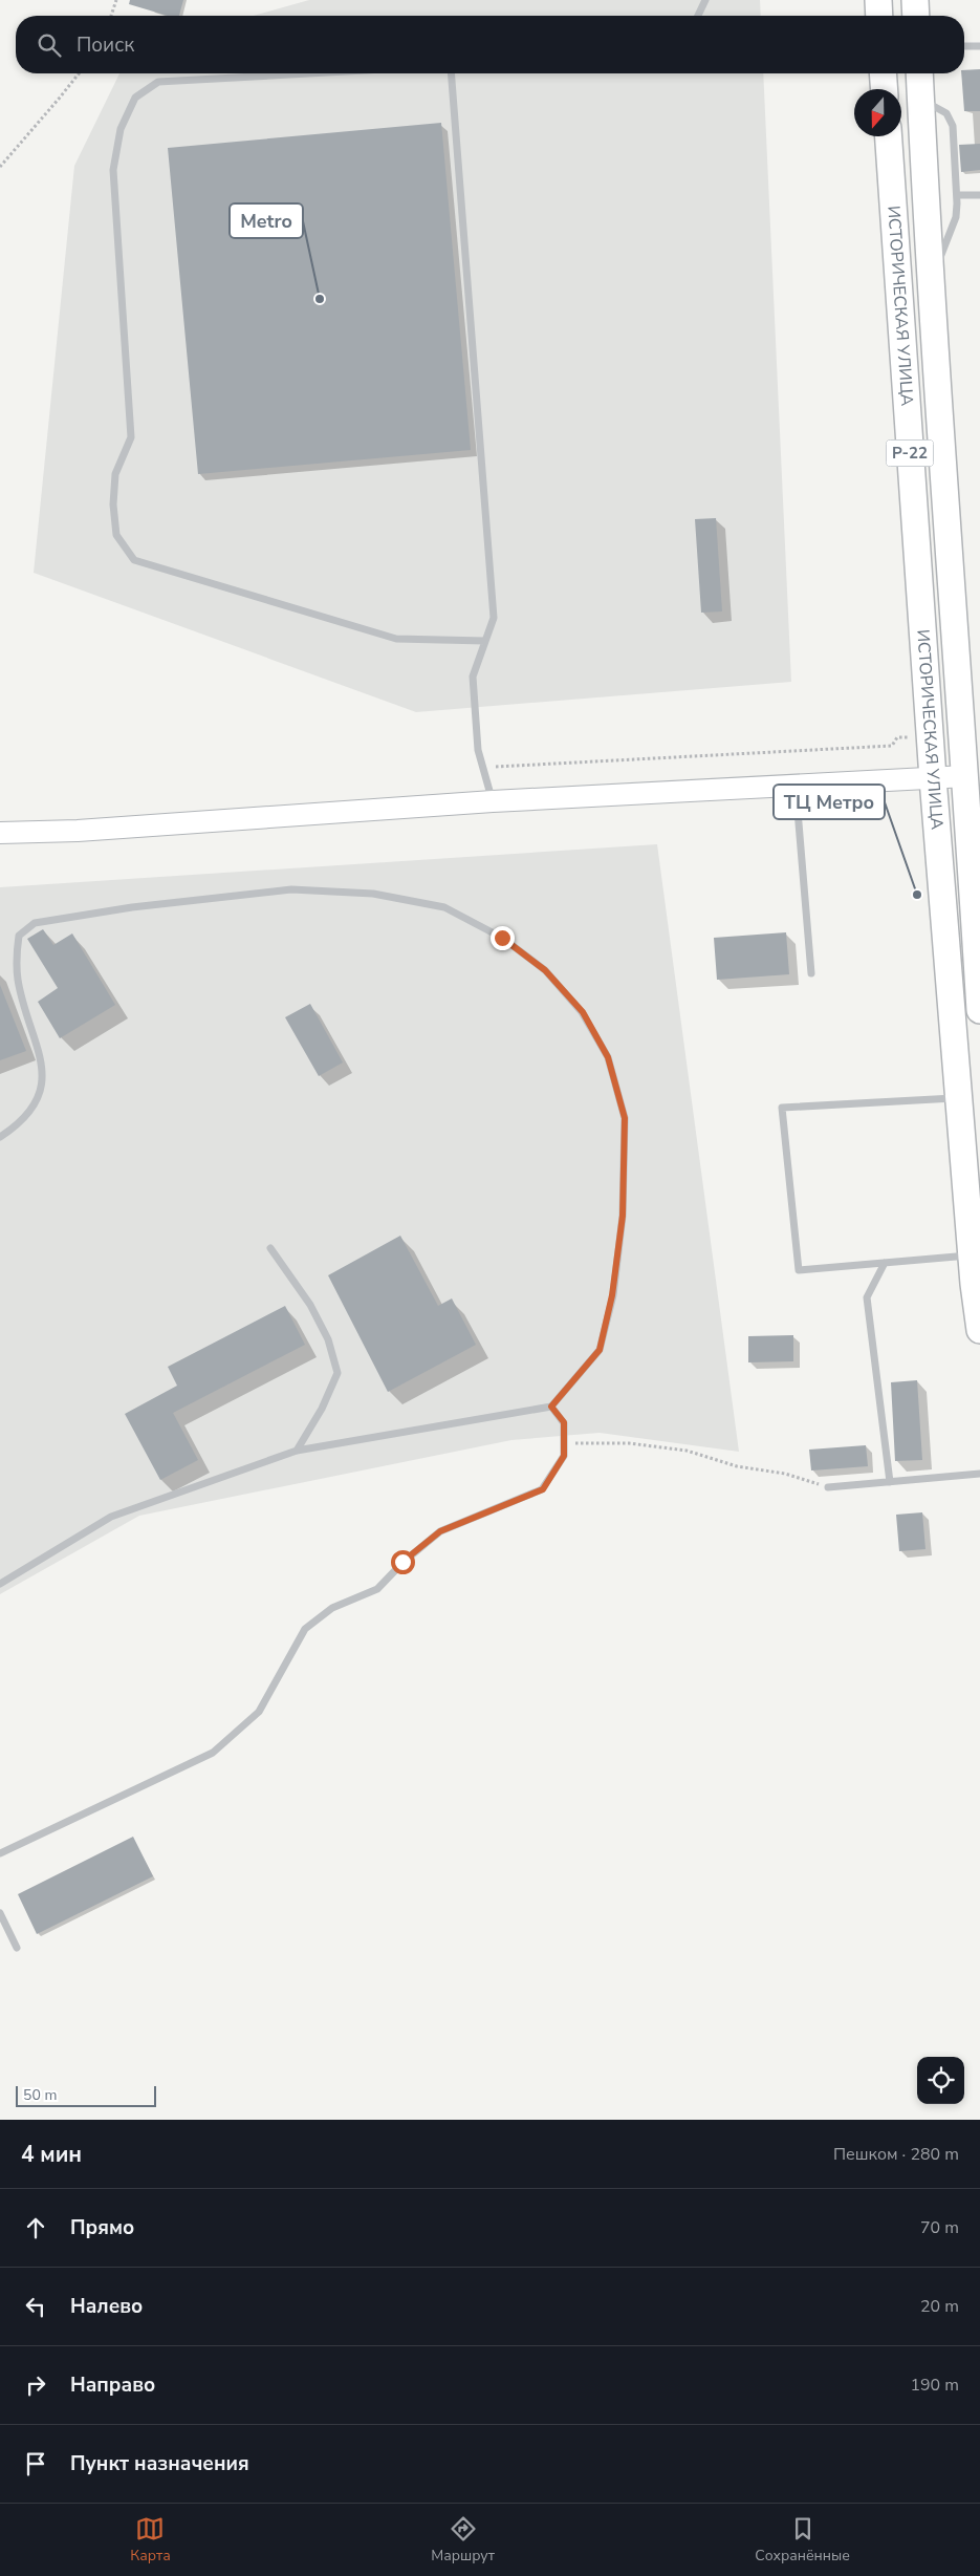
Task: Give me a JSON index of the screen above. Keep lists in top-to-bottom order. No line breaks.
{"streets":{"highway":["ИСТОРИЧЕСКАЯ УЛИЦА","Р-22"]},"places":["Metro","ТЦ Метро"],"scale_bar":"50 m","north":"bottom","page":{"search":"Поиск","scale":"50 m","heading":["4 мин","Пешком · 280 m"],"list":[["Прямо","70 m"],["Налево","20 m"],["Направо","190 m"],"Пункт назначения"],"nav":["Карта","Маршрут","Сохранённые"]}}
